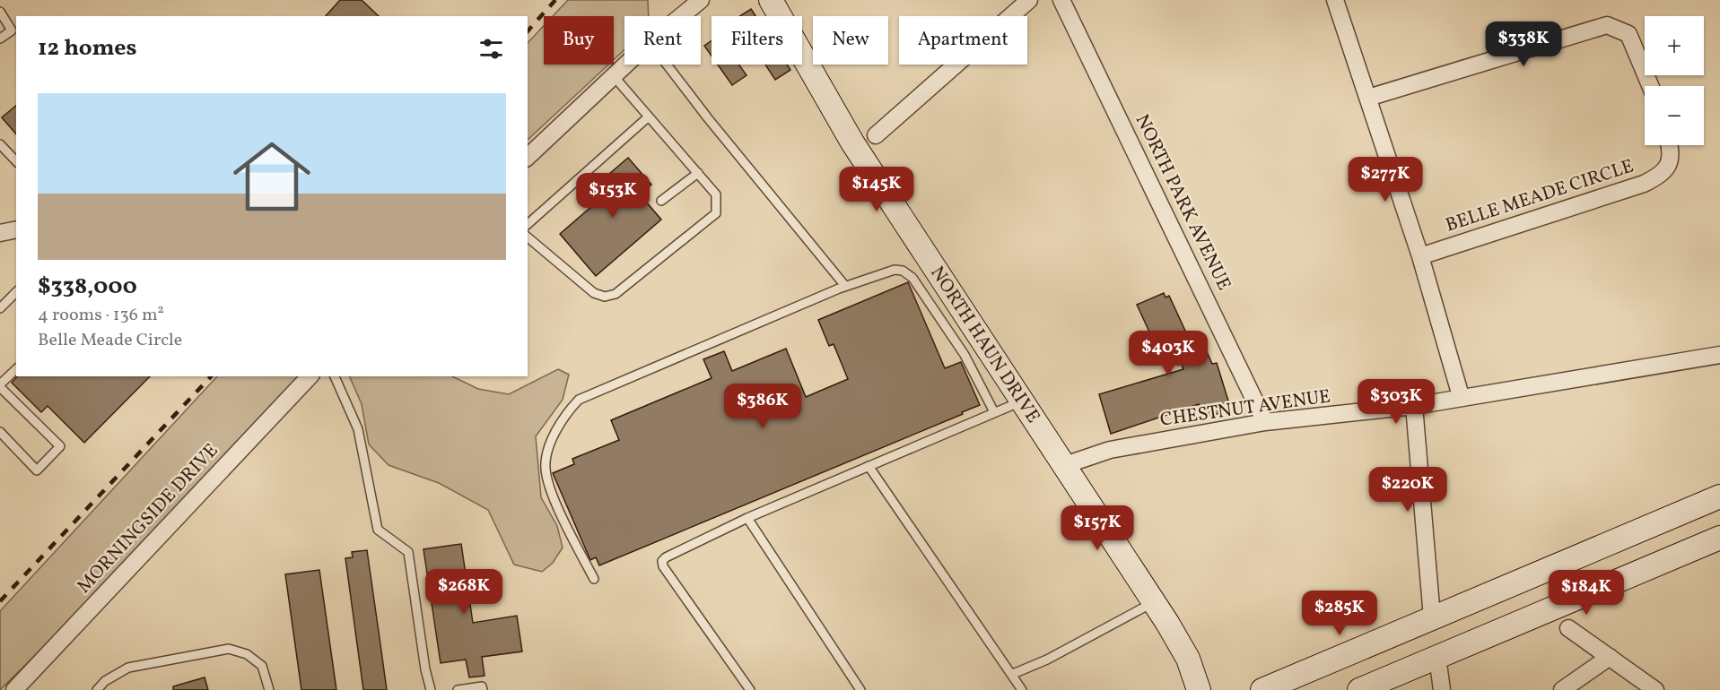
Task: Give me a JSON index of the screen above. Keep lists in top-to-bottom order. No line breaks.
{"streets":{"main road":["NORTH HAUN DRIVE"],"street":["BELLE MEADE CIRCLE","NORTH PARK AVENUE","CHESTNUT AVENUE","MORNINGSIDE DRIVE"]},"crossings":[["NORTH PARK AVENUE","CHESTNUT AVENUE"],["NORTH HAUN DRIVE","CHESTNUT AVENUE"]],"page":{"map_buttons":["+","−"],"chip":["Buy","Rent","Filters","New","Apartment"],"heading":"12 homes","price":["$338K","$277K","$145K","$153K","$403K","$303K","$386K","$220K","$157K","$268K","$184K","$285K"],"list":[{"name":"$338,000","note":"4 rooms · 136 m² · Belle Meade Circle"}]}}
